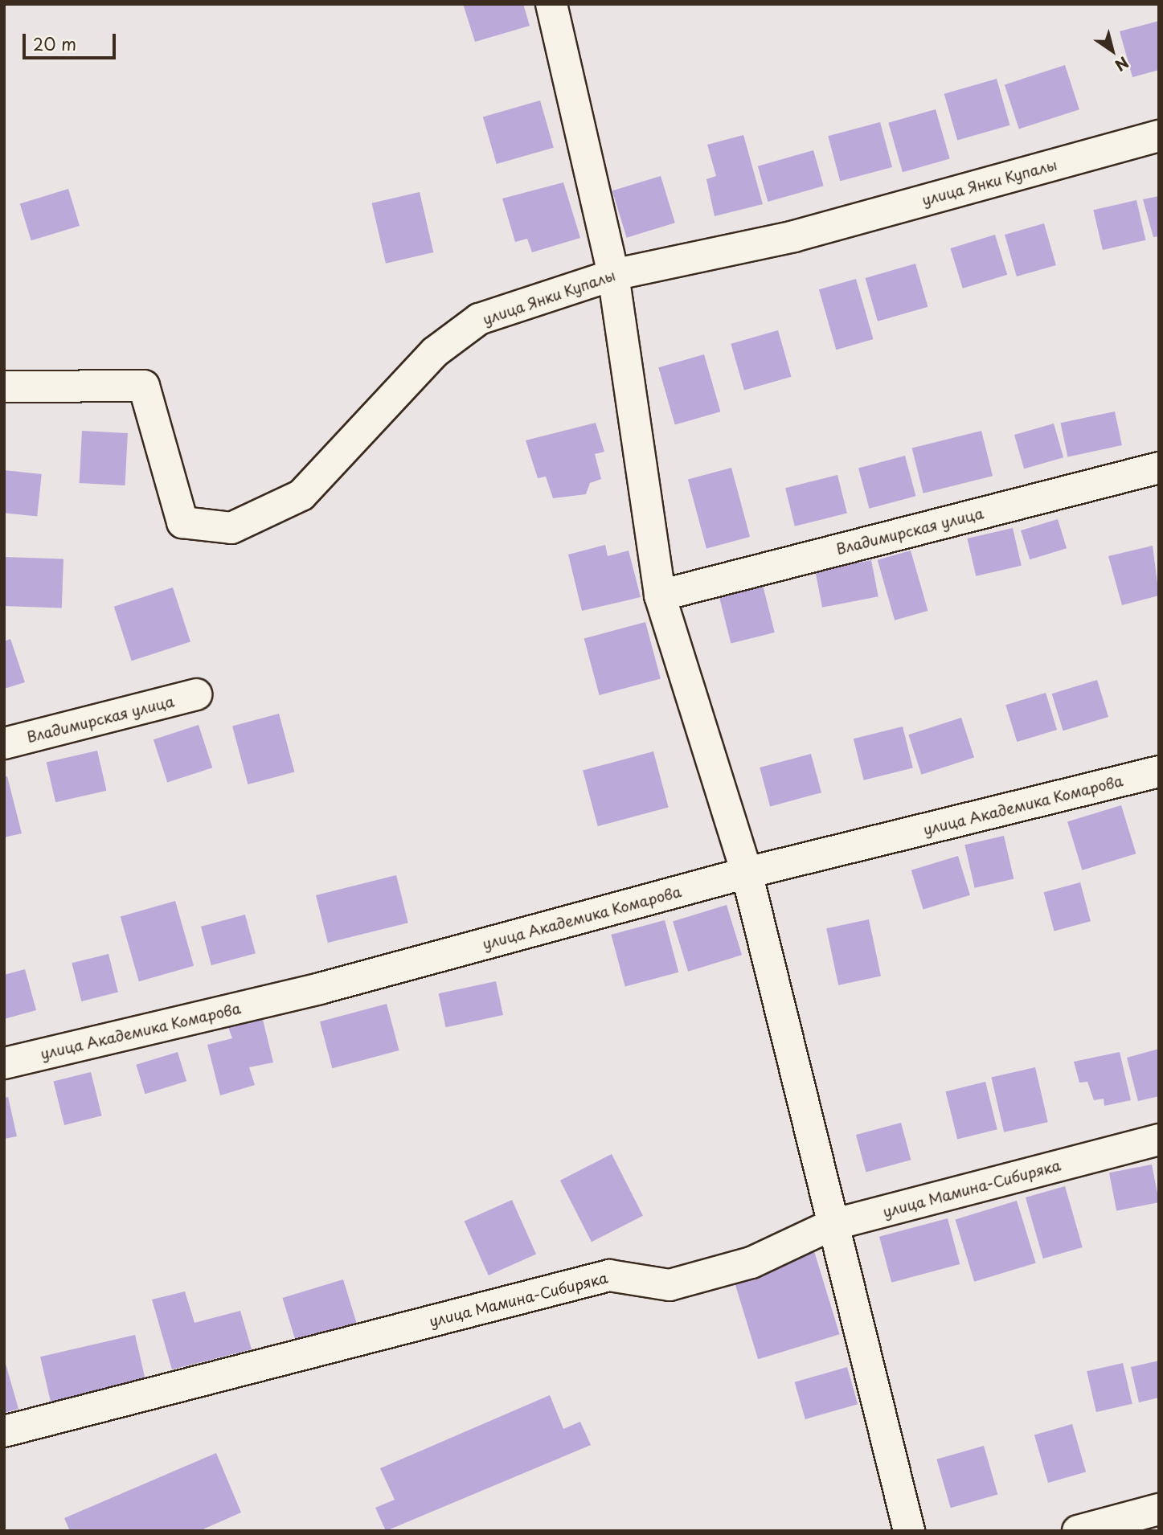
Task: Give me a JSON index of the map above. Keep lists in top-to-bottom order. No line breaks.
{"streets":{"street":["улица Янки Купалы","Владимирская улица","улица Академика Комарова","улица Мамина-Сибиряка"]},"scale_bar":"20 m","north":"bottom right"}
